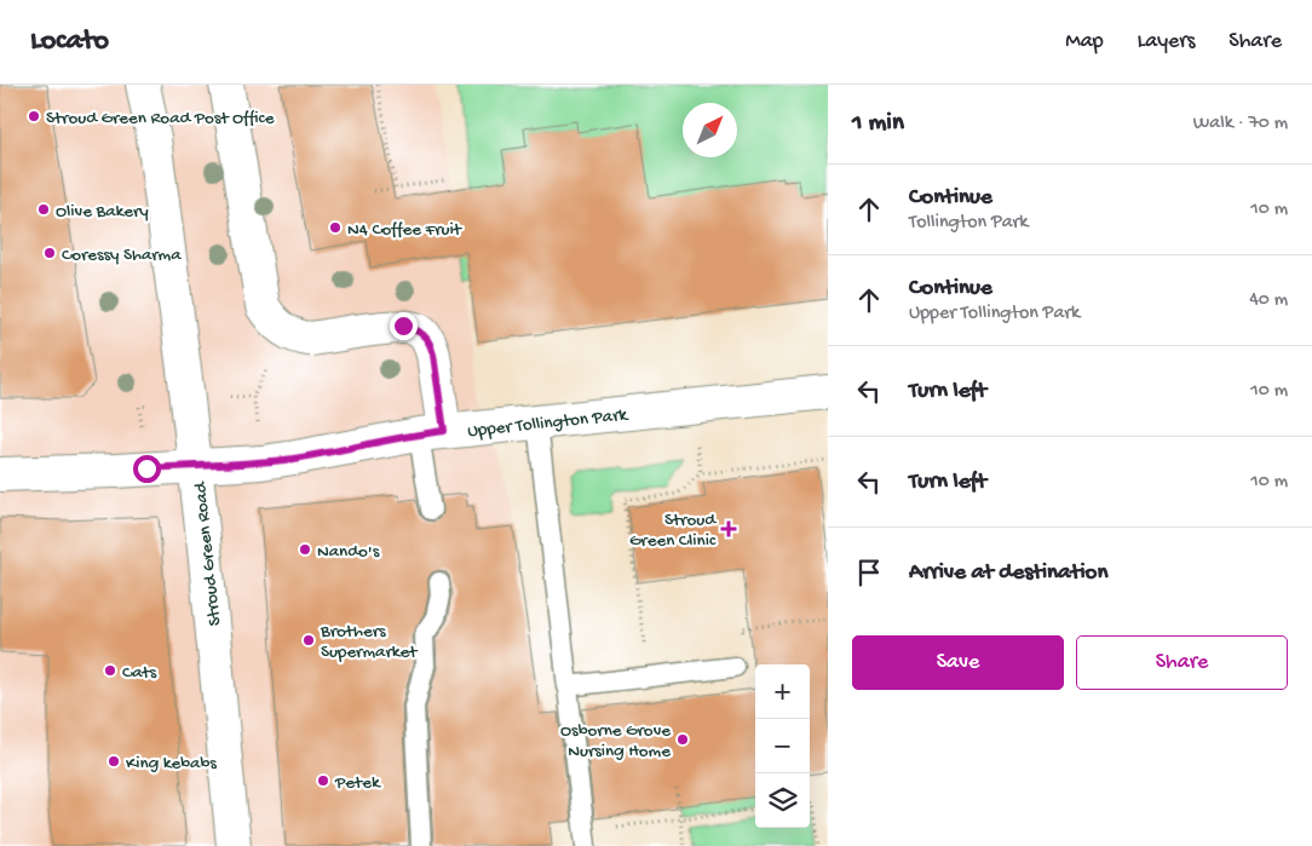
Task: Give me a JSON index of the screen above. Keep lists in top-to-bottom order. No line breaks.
{"streets":{"main road":["Upper Tollington Park","Stroud Green Road"]},"crossings":[["Upper Tollington Park","Stroud Green Road"]],"places":{"other":["Stroud Green Road Post Office","Olive Bakery","N4 Coffee Fruit","Coressy Sharma","Nando's","Brothers Supermarket","Cats","Osborne Grove Nursing Home","King kebabs","Petek"],"health":["Stroud Green Clinic"]},"north":"top right","page":{"header":"Locato","nav":["Map","Layers","Share"],"heading":["1 min","Walk · 70 m"],"list":[["Continue","Tollington Park","10 m"],["Continue","Upper Tollington Park","40 m"],["Turn left","10 m"],["Turn left","10 m"],"Arrive at destination"],"buttons":["Save","Share"],"map_buttons":["+","−"]}}
